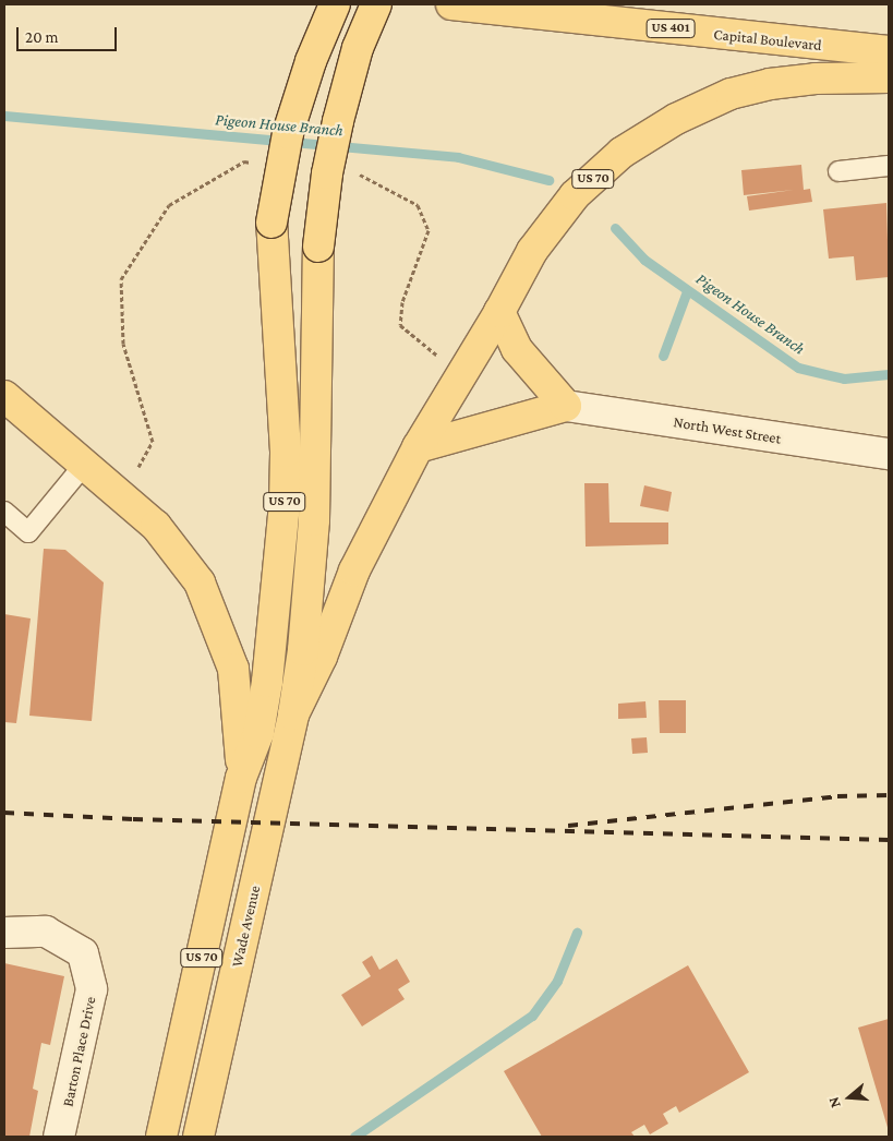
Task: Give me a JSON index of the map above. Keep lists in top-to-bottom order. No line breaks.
{"streets":{"main road":["US 401","Capital Boulevard","US 70","Wade Avenue"],"street":["North West Street","Barton Place Drive"]},"crossings":[["US 70","Wade Avenue"]],"water":["Pigeon House Branch"],"scale_bar":"20 m","north":"left"}
